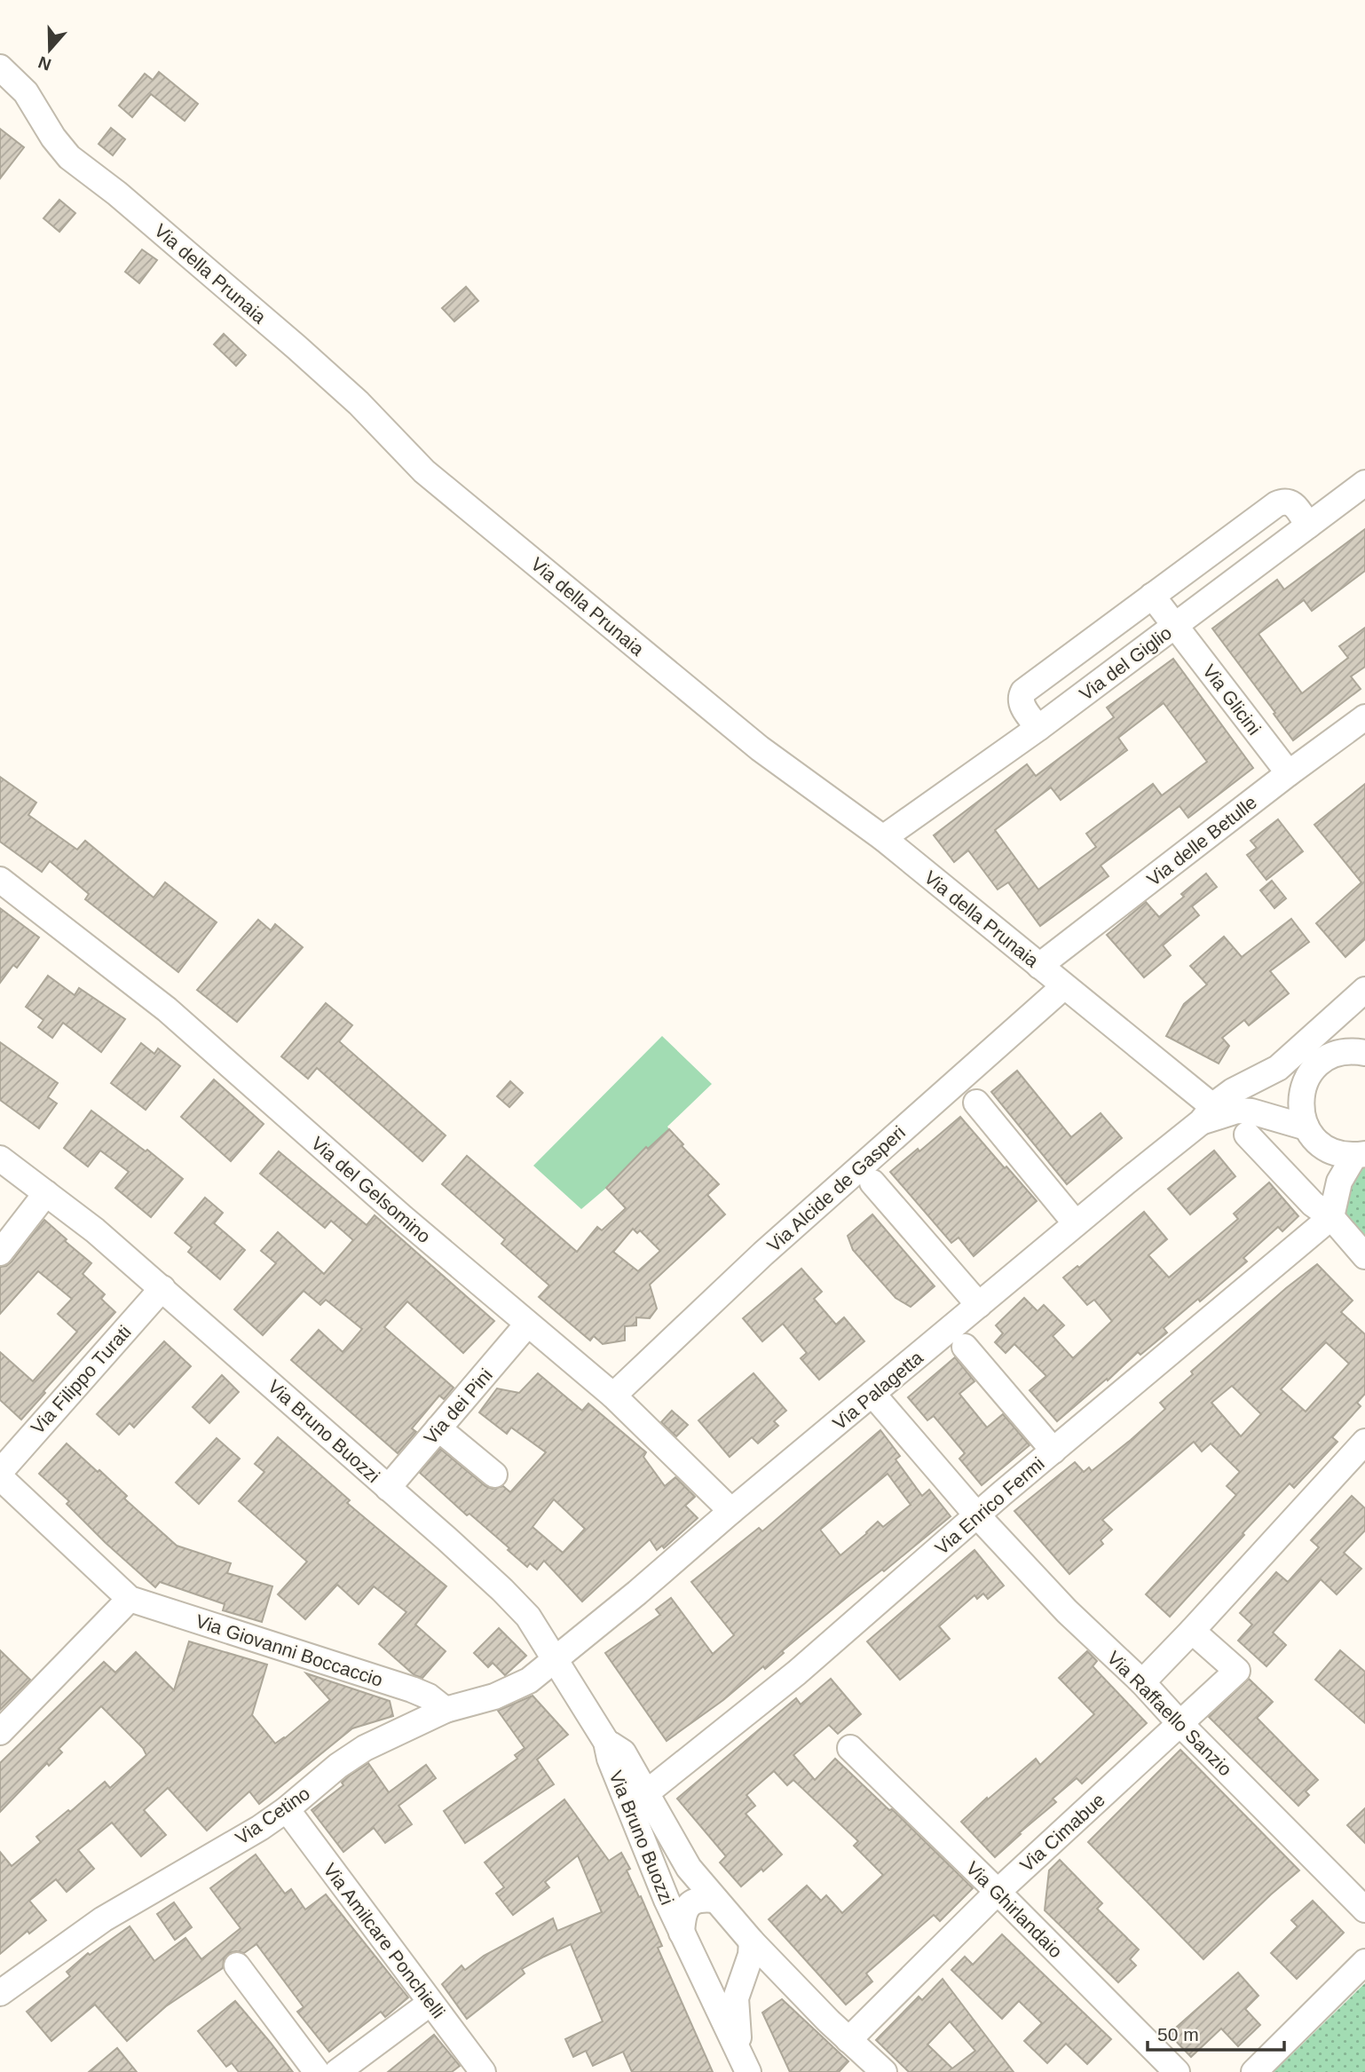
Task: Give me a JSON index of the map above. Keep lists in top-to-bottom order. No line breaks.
{"streets":{"street":["Via della Prunaia","Via del Giglio","Via Glicini","Via delle Betulle","Via Alcide de Gasperi","Via del Gelsomino","Via Filippo Turati","Via Palagetta","Via dei Pini","Via Bruno Buozzi","Via Enrico Fermi","Via Giovanni Boccaccio","Via Raffaello Sanzio","Via Cetino","Via Cimabue","Via Ghirlandaio","Via Amilcare Ponchielli"]},"crossings":[["Via della Prunaia","Via del Giglio"],["Via della Prunaia","Via delle Betulle"],["Via della Prunaia","Via Alcide de Gasperi"],["Via della Prunaia","Via Palagetta"],["Via del Giglio","Via Glicini"],["Via Glicini","Via delle Betulle"],["Via Alcide de Gasperi","Via del Gelsomino"],["Via del Gelsomino","Via Palagetta"],["Via del Gelsomino","Via dei Pini"],["Via Filippo Turati","Via Bruno Buozzi"],["Via Palagetta","Via Bruno Buozzi"],["Via Palagetta","Via Raffaello Sanzio"],["Via Palagetta","Via Cetino"],["Via dei Pini","Via Bruno Buozzi"],["Via Bruno Buozzi","Via Enrico Fermi"],["Via Bruno Buozzi","Via Cetino"],["Via Enrico Fermi","Via Raffaello Sanzio"],["Via Giovanni Boccaccio","Via Cetino"],["Via Raffaello Sanzio","Via Cimabue"],["Via Cetino","Via Amilcare Ponchielli"],["Via Cimabue","Via Ghirlandaio"]],"scale_bar":"50 m","north":"bottom"}
